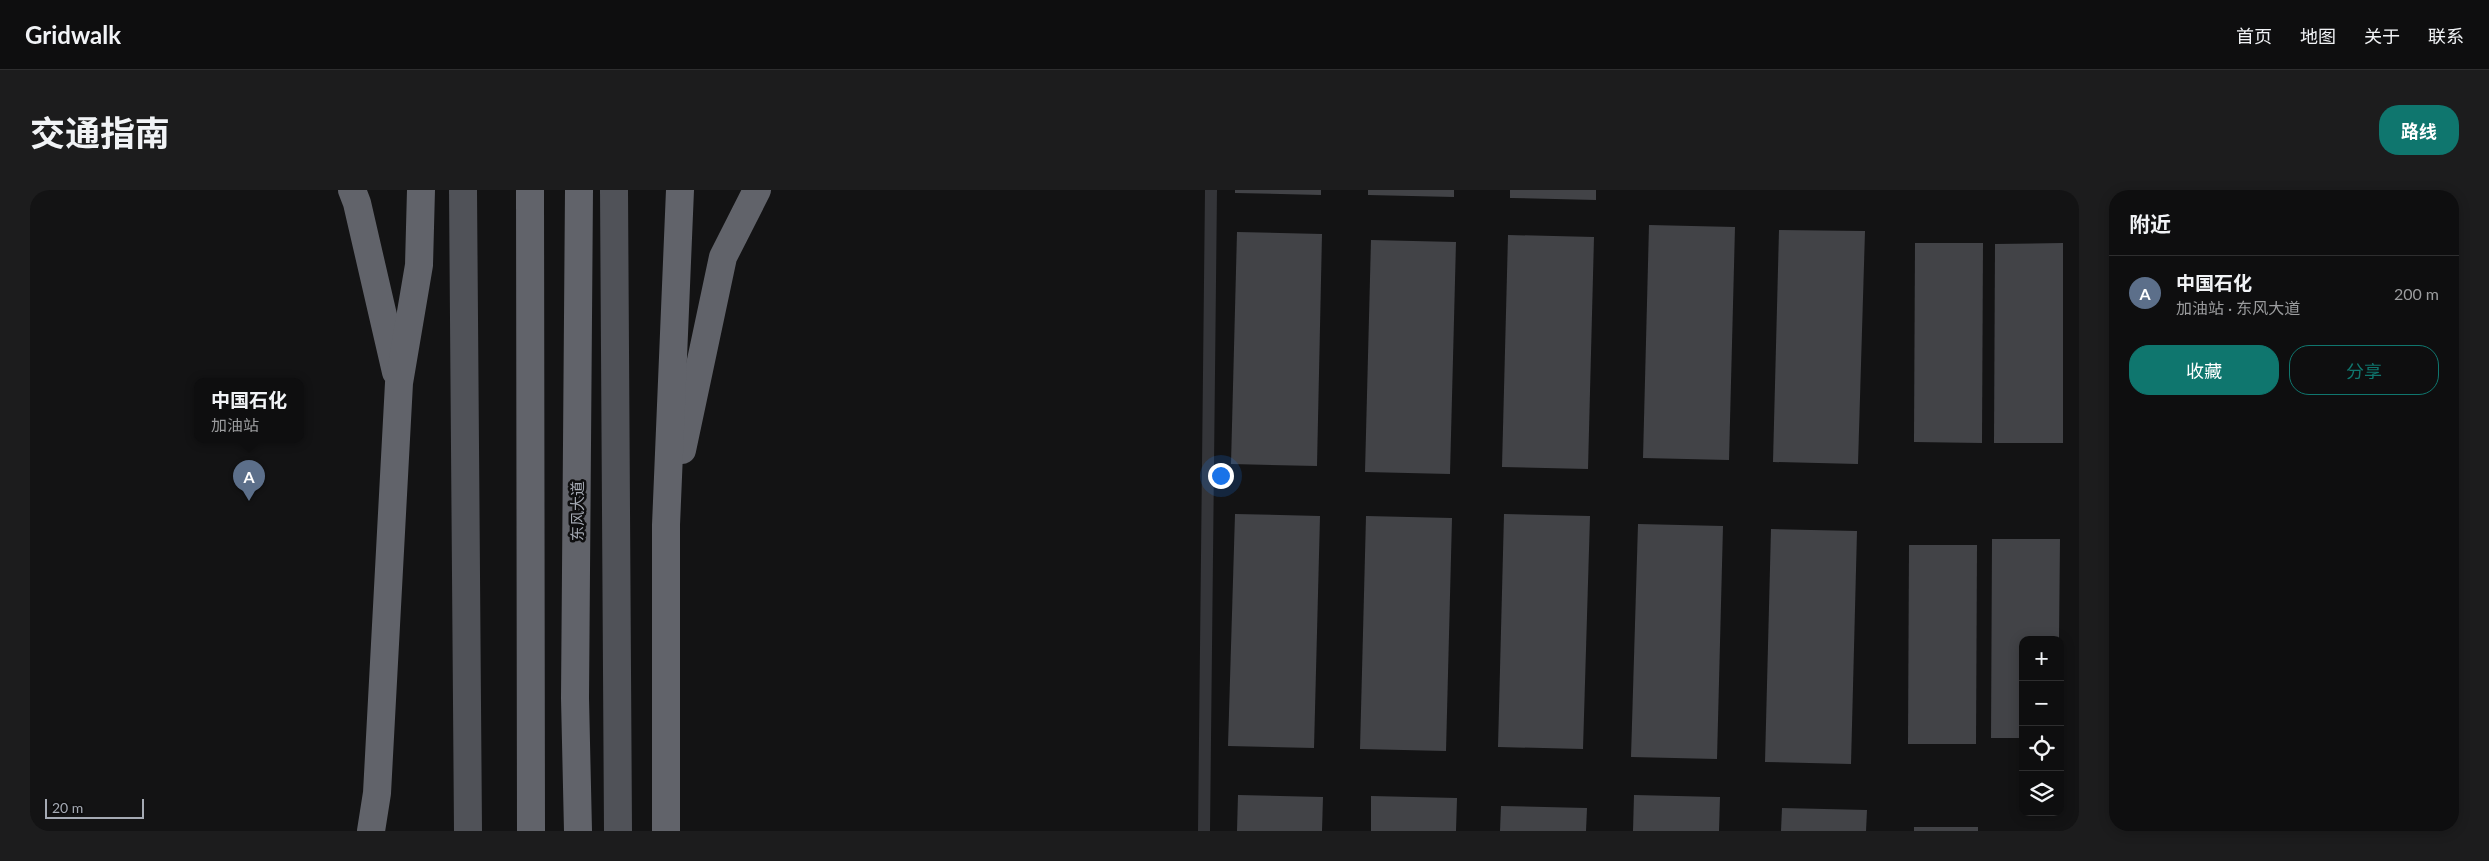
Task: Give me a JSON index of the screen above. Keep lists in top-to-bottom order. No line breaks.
{"streets":{"highway":["东风大道"]},"scale_bar":"20 m","page":{"header":"Gridwalk","nav":["首页","地图","关于","联系"],"title":"交通指南","buttons":["路线",["收藏","分享"]],"heading":"附近","list":[{"mark":"A","name":"中国石化","note":"加油站 · 东风大道","value":"200 m"}],"popup":["中国石化","加油站"],"pins":"A","map_buttons":["+","−"],"scale":"20 m"}}
